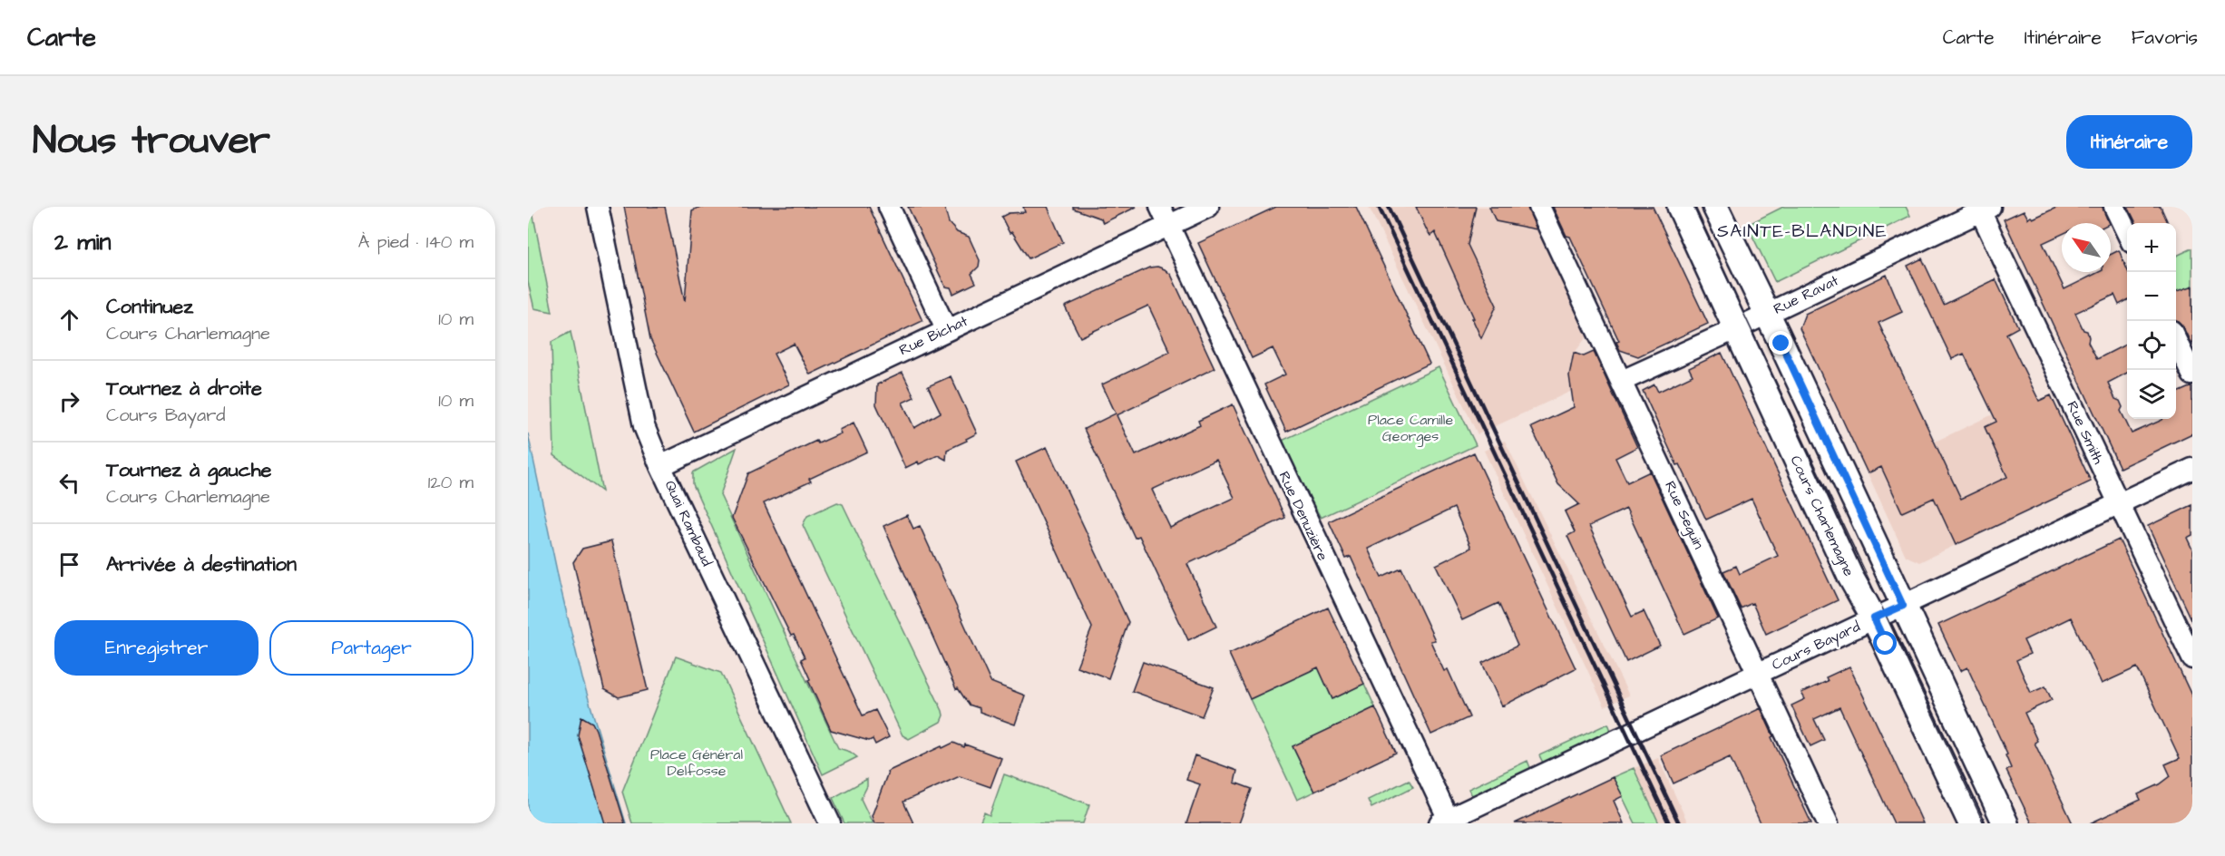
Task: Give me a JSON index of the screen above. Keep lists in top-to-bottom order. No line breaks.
{"streets":{"street":["Rue Ravat","Rue Bichat","Rue Smith","Rue Seguin","Rue Denuzière","Cours Charlemagne","Quai Rambaud","Cours Bayard"]},"crossings":[["Rue Ravat","Rue Smith"],["Rue Ravat","Rue Seguin"],["Rue Ravat","Cours Charlemagne"],["Rue Bichat","Rue Denuzière"],["Rue Bichat","Quai Rambaud"],["Rue Smith","Cours Bayard"],["Rue Seguin","Cours Bayard"],["Rue Denuzière","Cours Bayard"],["Cours Charlemagne","Cours Bayard"]],"districts":["SAINTE-BLANDINE"],"parks":["Place Camille Georges","Place Général Delfosse"],"north":"top left","page":{"header":"Carte","nav":["Carte","Itinéraire","Favoris"],"title":"Nous trouver","buttons":["Itinéraire",["Enregistrer","Partager"]],"heading":["2 min","À pied · 140 m"],"map_buttons":["+","−"],"list":[["Continuez","Cours Charlemagne","10 m"],["Tournez à droite","Cours Bayard","10 m"],["Tournez à gauche","Cours Charlemagne","120 m"],"Arrivée à destination"]}}
